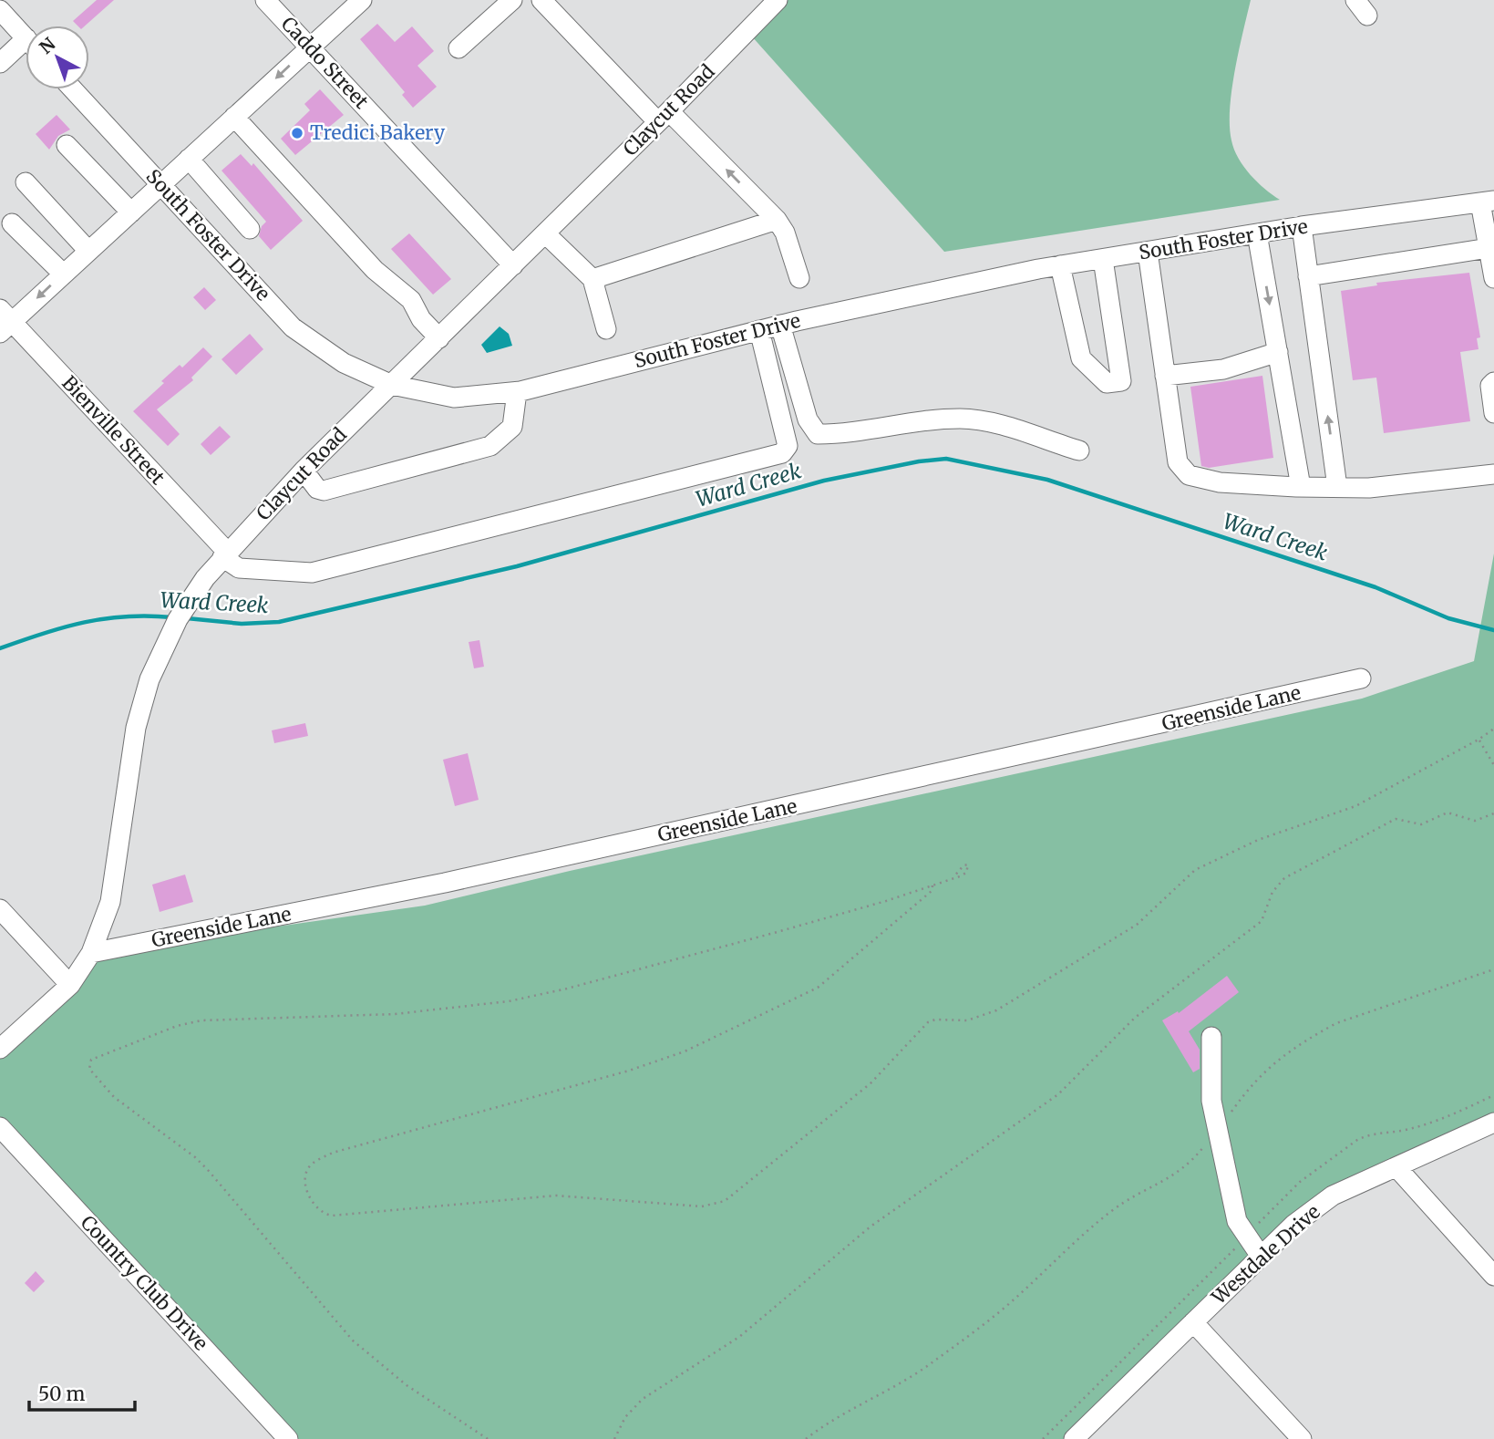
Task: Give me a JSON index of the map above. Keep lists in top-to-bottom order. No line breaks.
{"streets":{"street":["Caddo Street","Claycut Road","South Foster Drive","Bienville Street","Greenside Lane","Westdale Drive","Country Club Drive"]},"crossings":[["Caddo Street","Claycut Road"],["Claycut Road","South Foster Drive"],["Claycut Road","Bienville Street"],["Claycut Road","Greenside Lane"]],"water":["Ward Creek"],"places":["Tredici Bakery"],"scale_bar":"50 m","north":"top left"}
